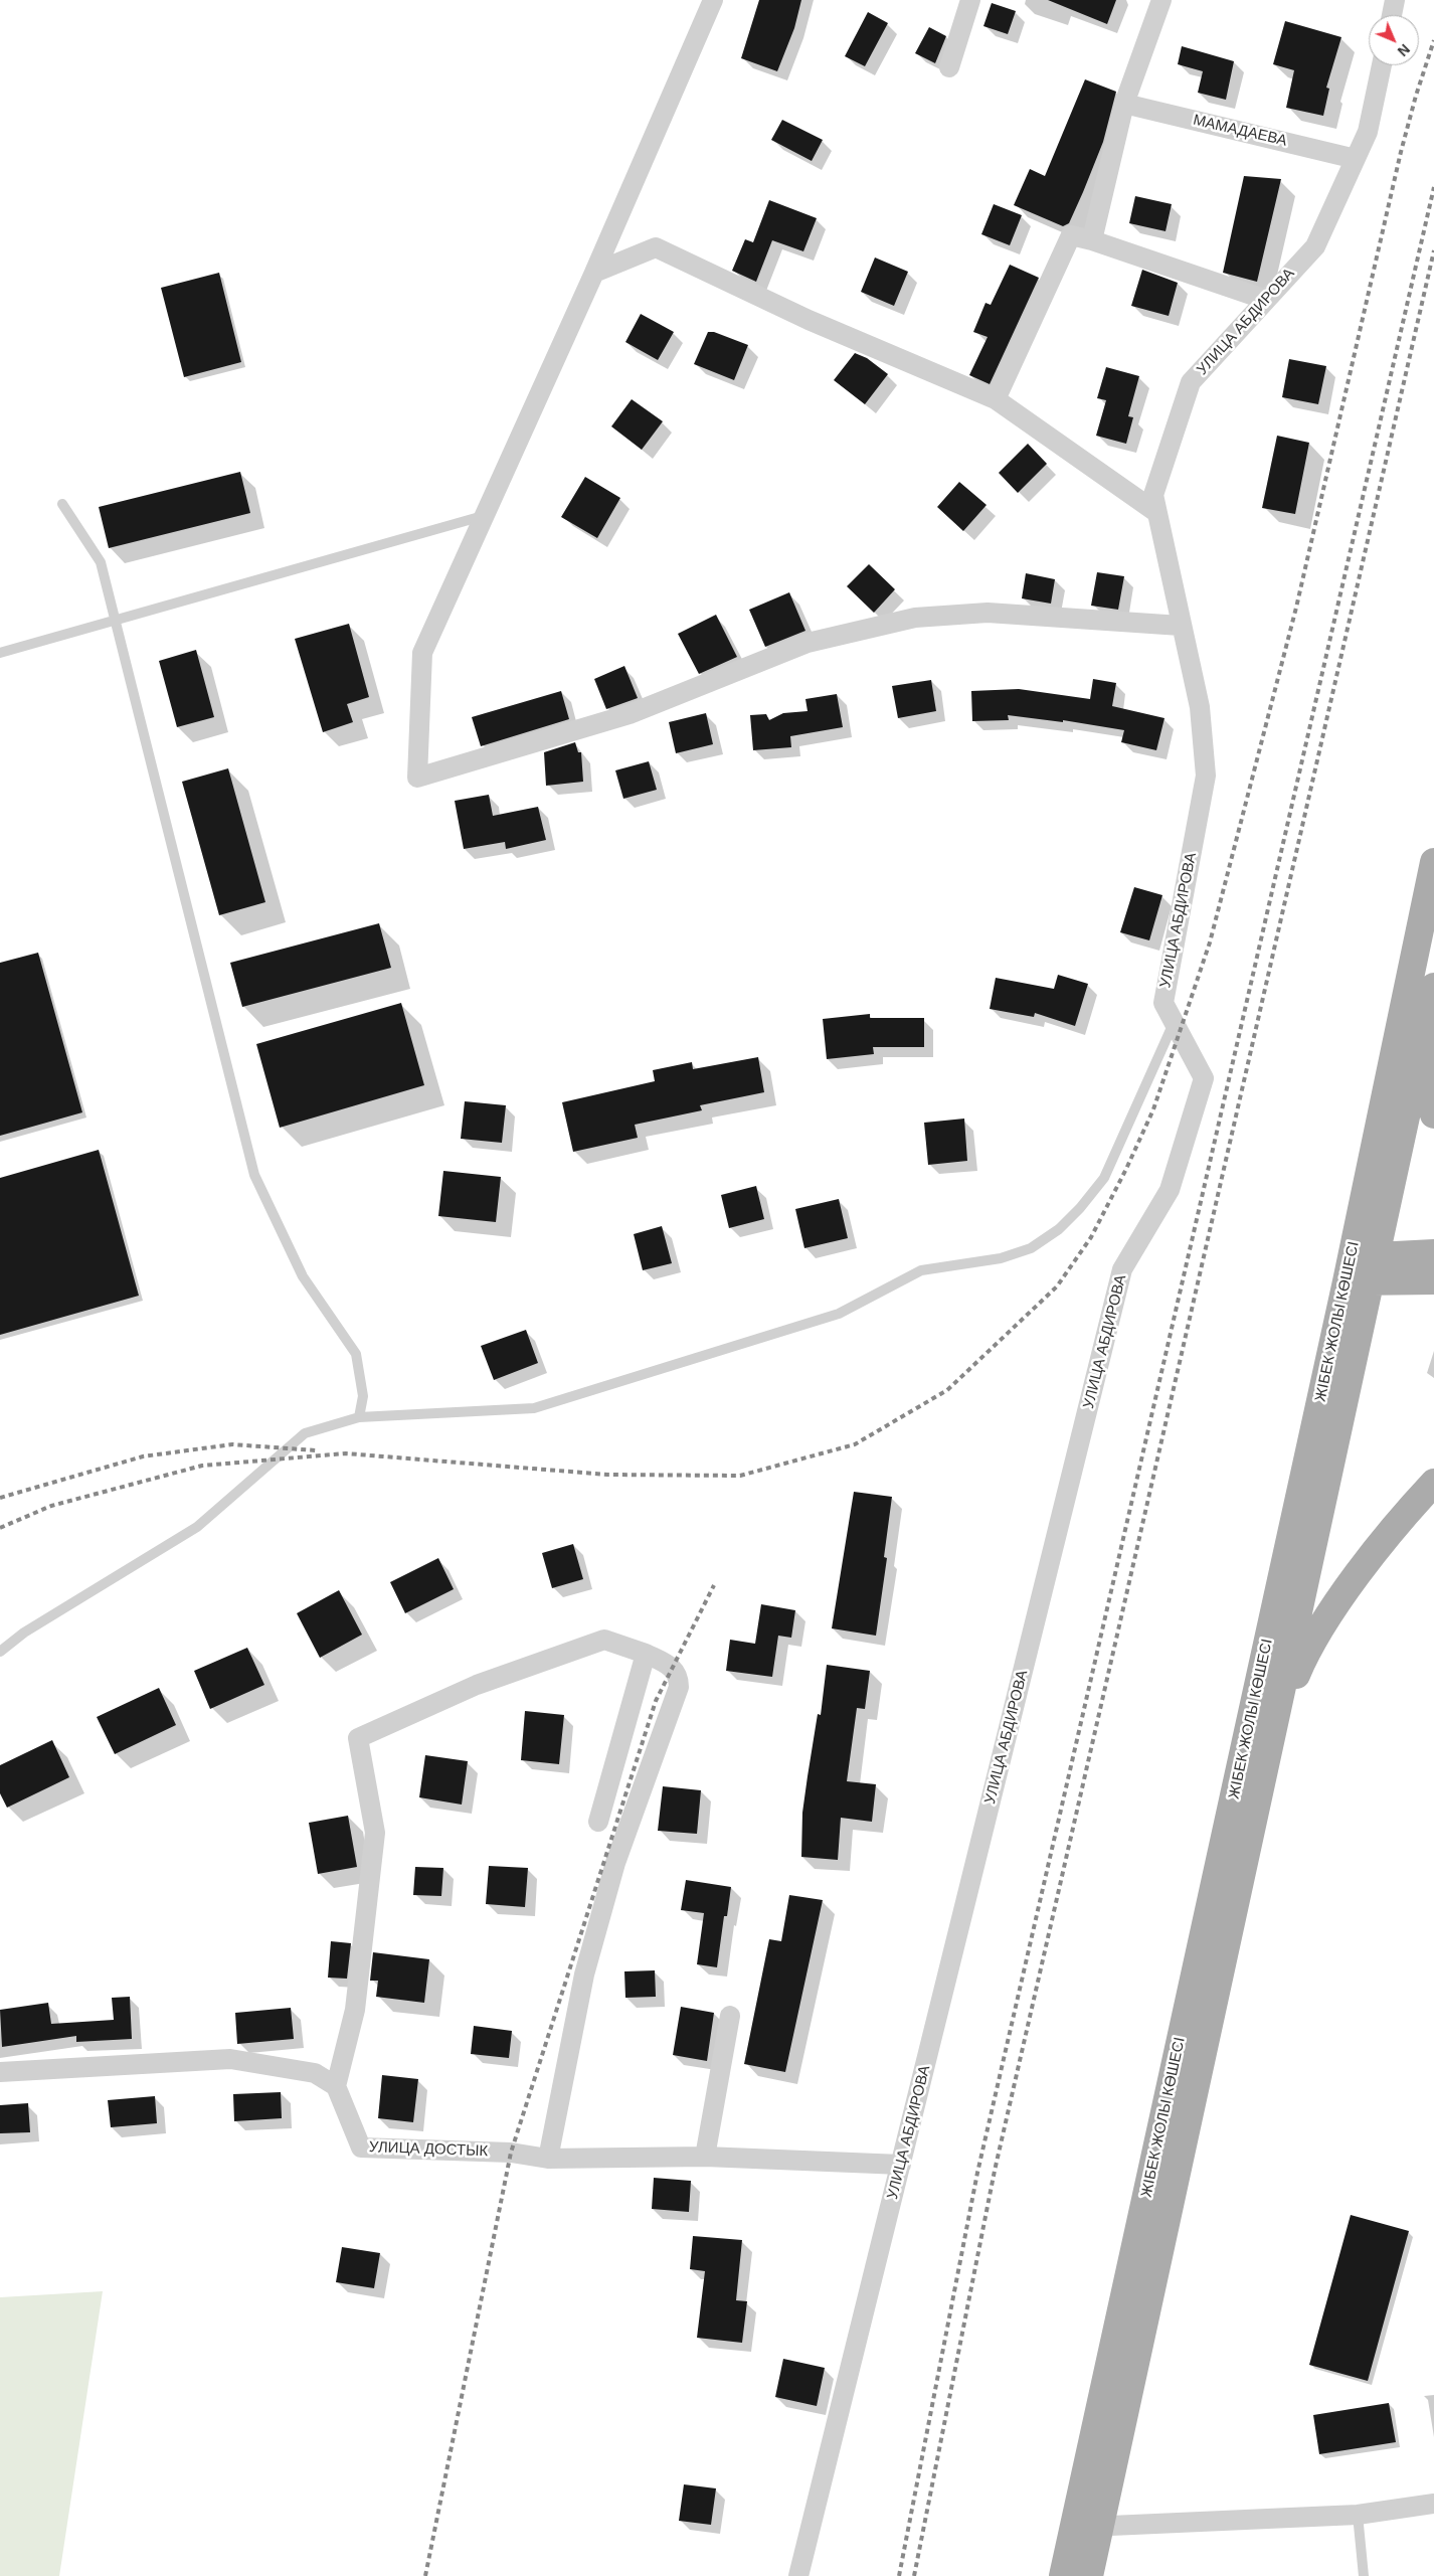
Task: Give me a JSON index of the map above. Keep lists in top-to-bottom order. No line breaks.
{"streets":{"main road":["ЖІБЕК ЖОЛЫ КӨШЕСІ"],"street":["МАМАДАЕВА","УЛИЦА АБДИРОВА","УЛИЦА ДОСТЫК"]},"crossings":[["МАМАДАЕВА","УЛИЦА АБДИРОВА"],["УЛИЦА АБДИРОВА","УЛИЦА ДОСТЫК"]],"north":"bottom right"}
